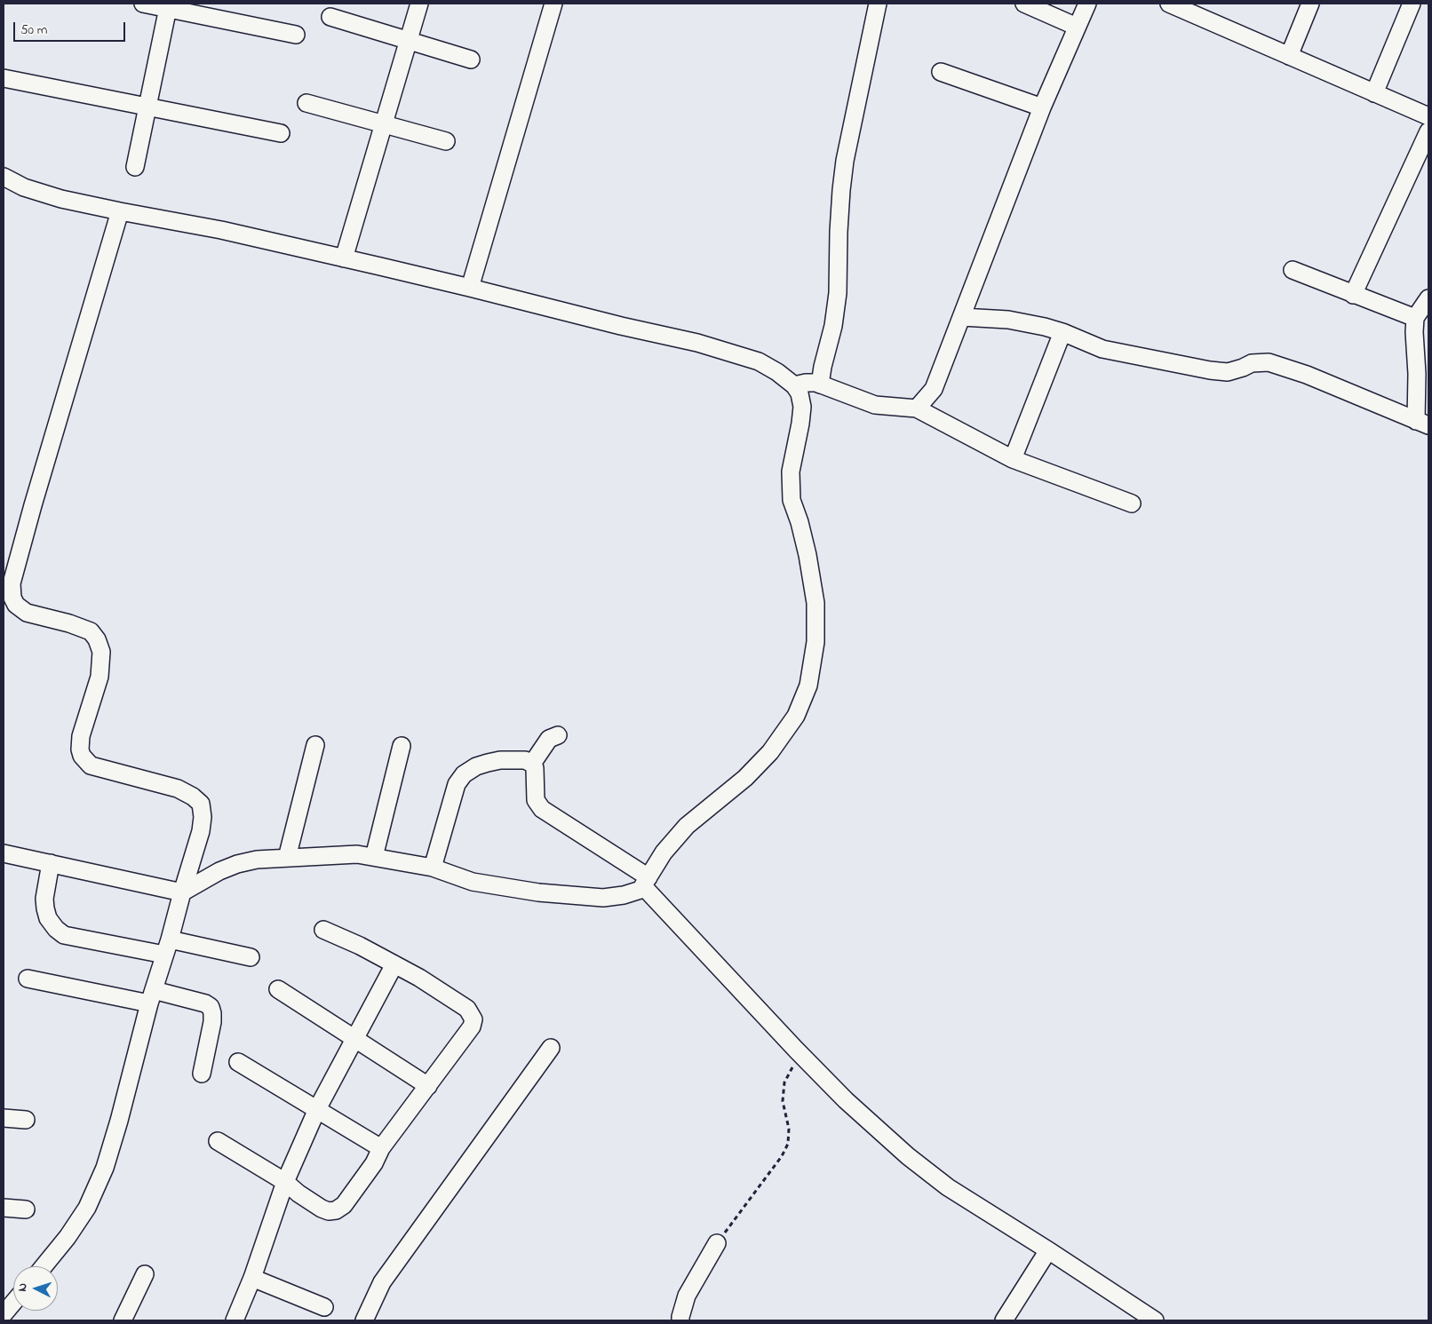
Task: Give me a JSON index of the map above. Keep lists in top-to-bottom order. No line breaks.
{"scale_bar":"50 m","north":"left"}
